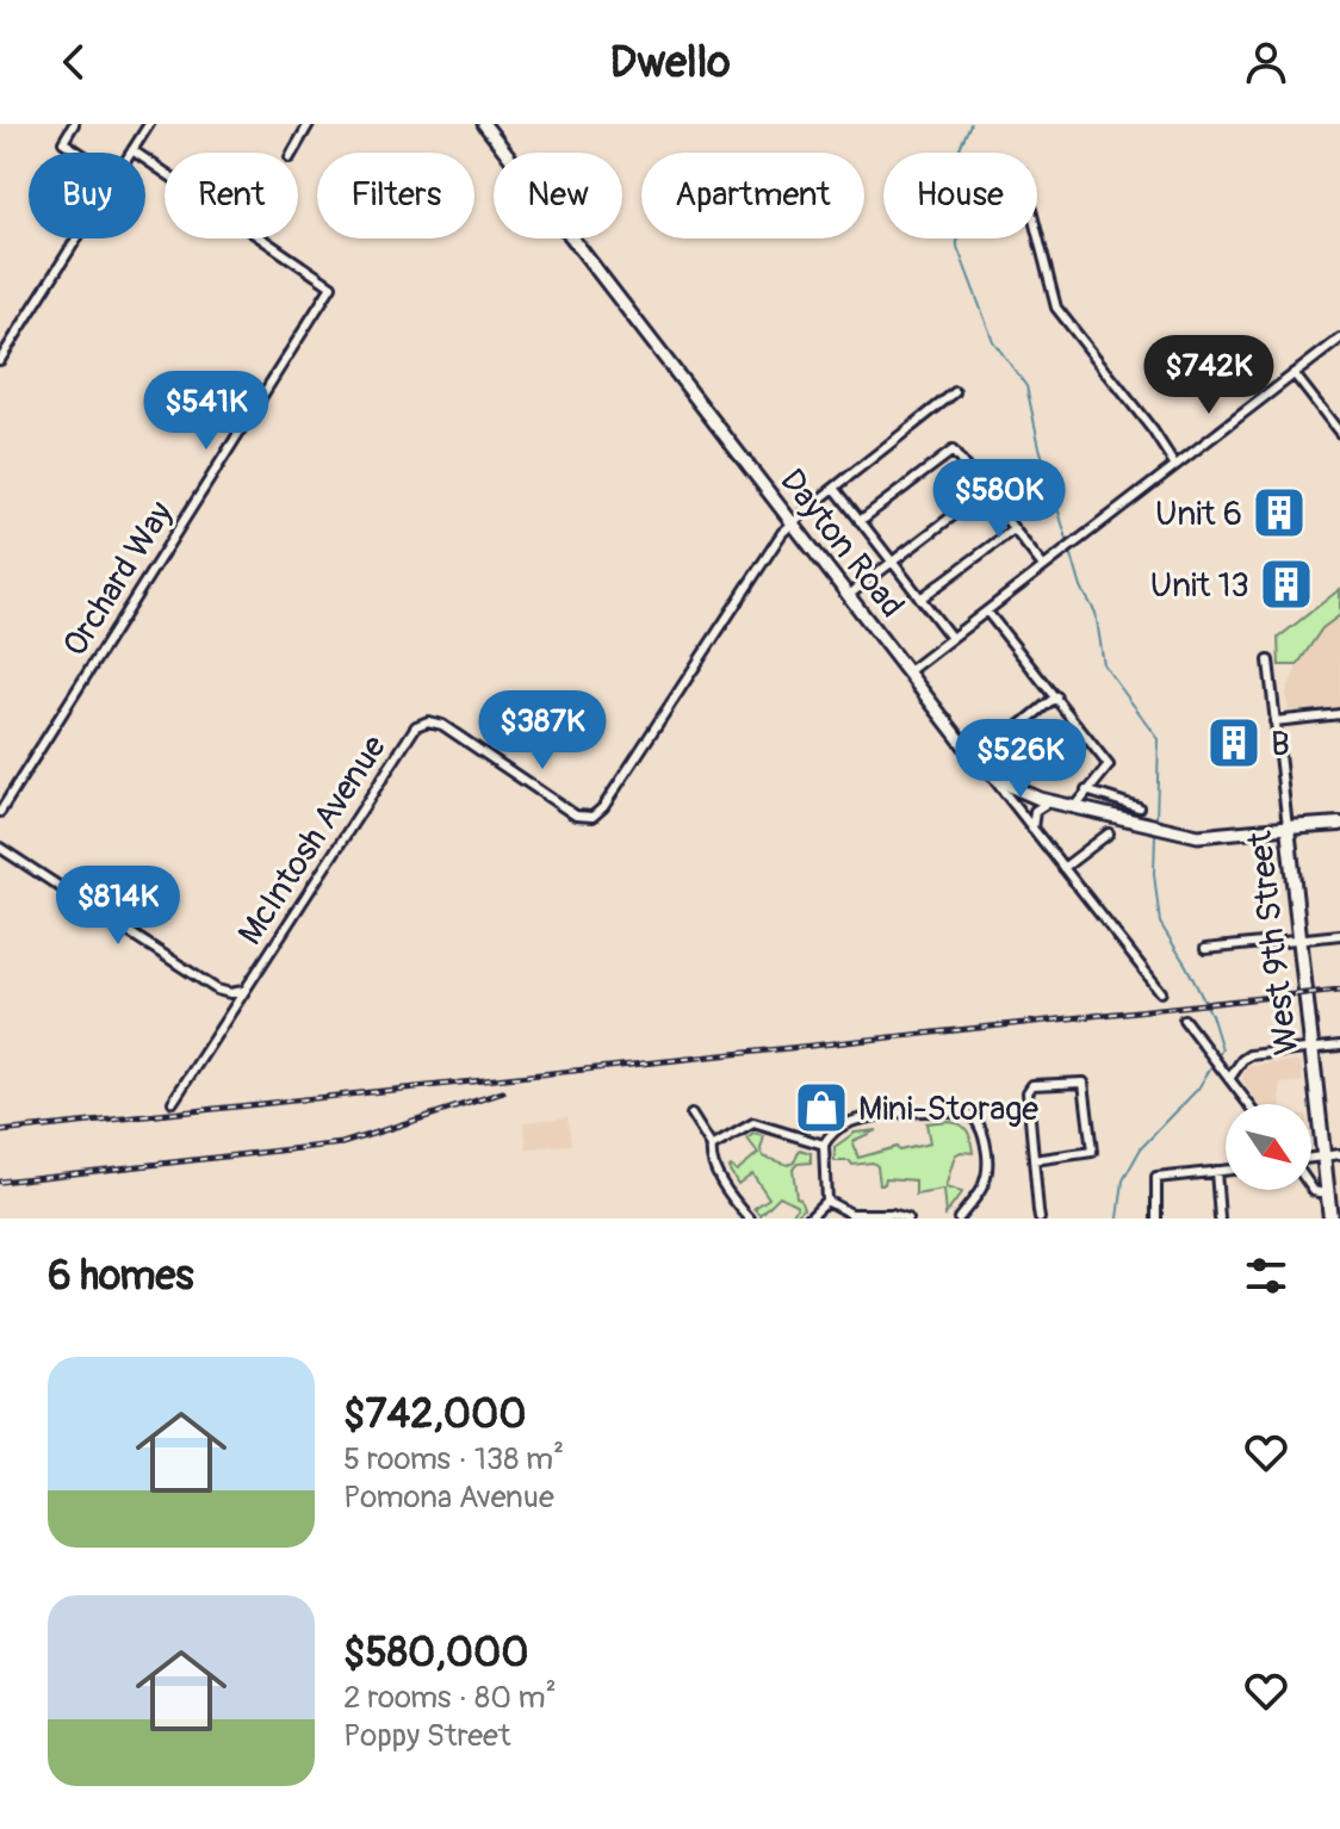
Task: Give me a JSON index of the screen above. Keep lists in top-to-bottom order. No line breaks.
{"streets":{"main road":["West 9th Street"],"street":["Dayton Road","Orchard Way","McIntosh Avenue"]},"crossings":[["Dayton Road","McIntosh Avenue"]],"places":{"building":["Unit 6","Unit 13","B"],"shop":["Mini-Storage"]},"north":"bottom right","page":{"header":"Dwello","chip":["Buy","Rent","Filters","New","Apartment","House"],"price":["$742K","$541K","$580K","$387K","$526K","$814K"],"heading":"6 homes","list":[{"name":"$742,000","note":"5 rooms · 138 m² · Pomona Avenue"},{"name":"$580,000","note":"2 rooms · 80 m² · Poppy Street"}]}}
